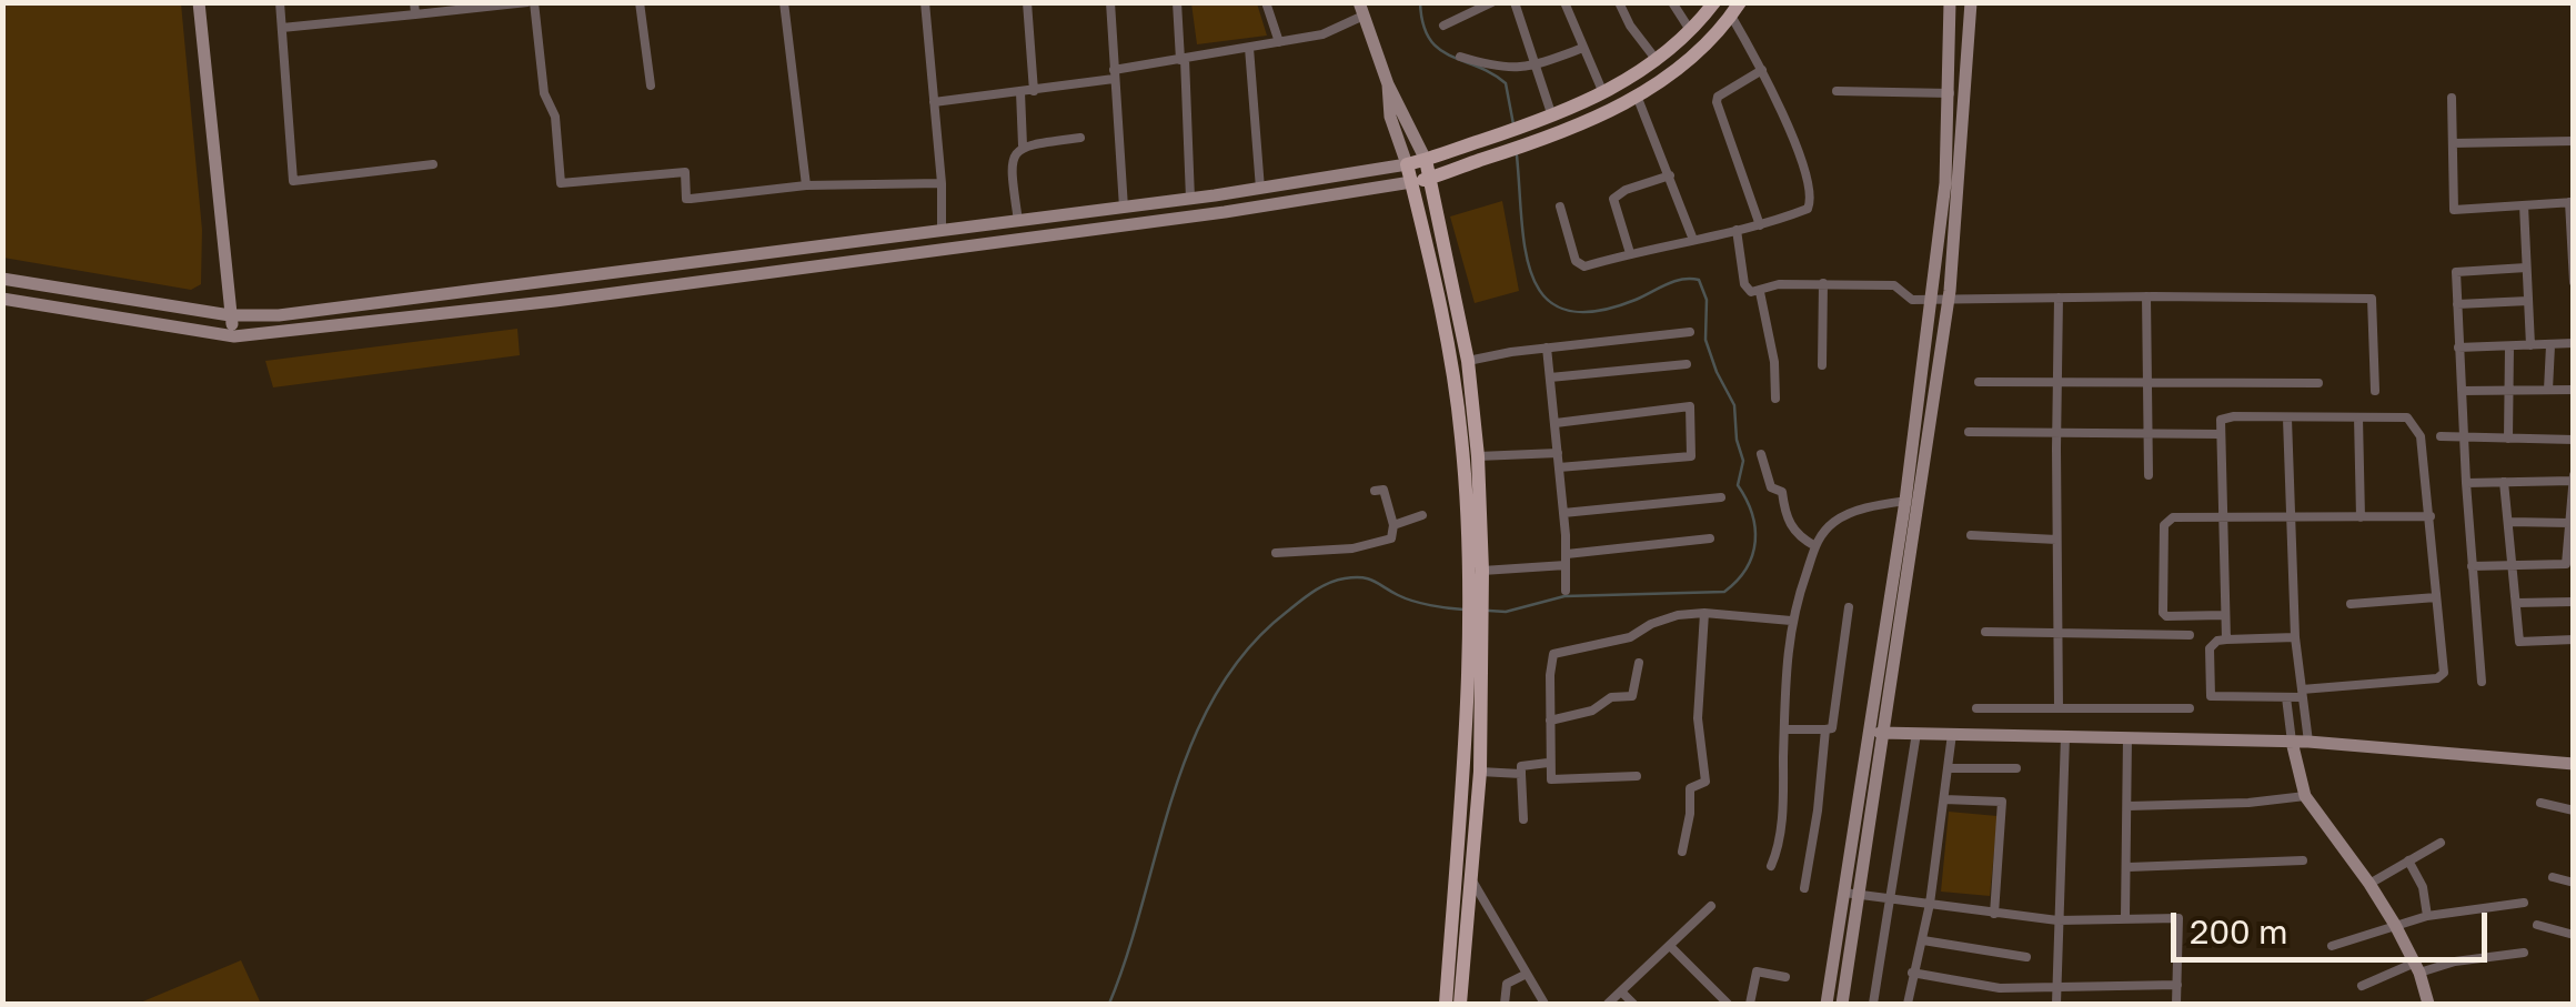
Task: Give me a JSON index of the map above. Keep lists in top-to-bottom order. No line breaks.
{"scale_bar":"200 m"}
